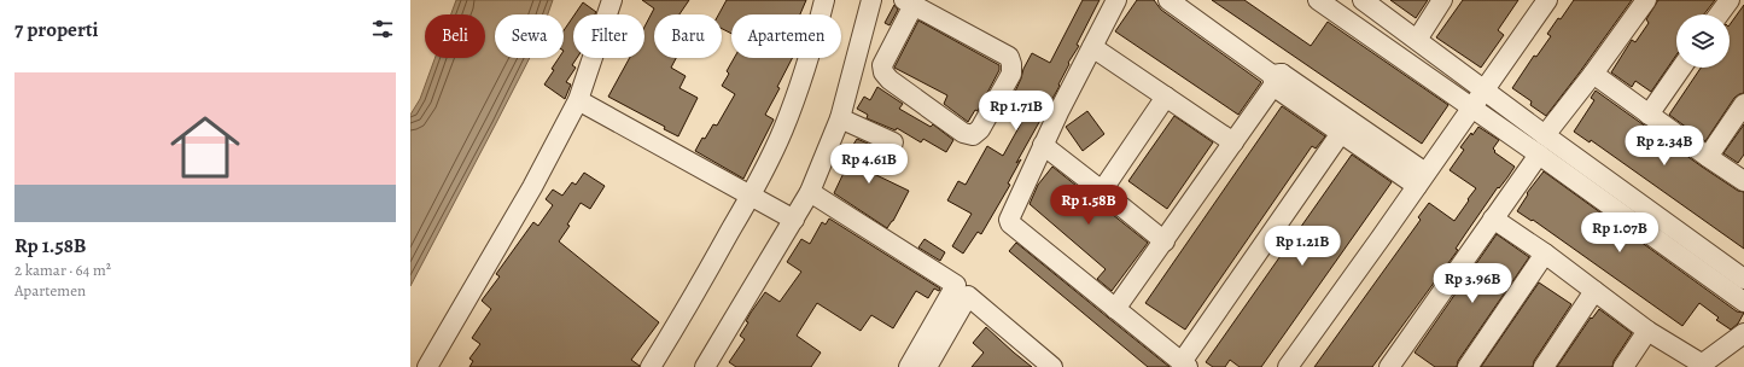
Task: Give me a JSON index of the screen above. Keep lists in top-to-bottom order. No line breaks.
{"page":{"heading":"7 properti","chip":["Beli","Sewa","Filter","Baru","Apartemen"],"list":[{"name":"Rp 1.58B","note":"2 kamar · 64 m² · Apartemen"}],"price":["Rp 1.71B","Rp 2.34B","Rp 4.61B","Rp 1.58B","Rp 1.07B","Rp 1.21B","Rp 3.96B"]}}
